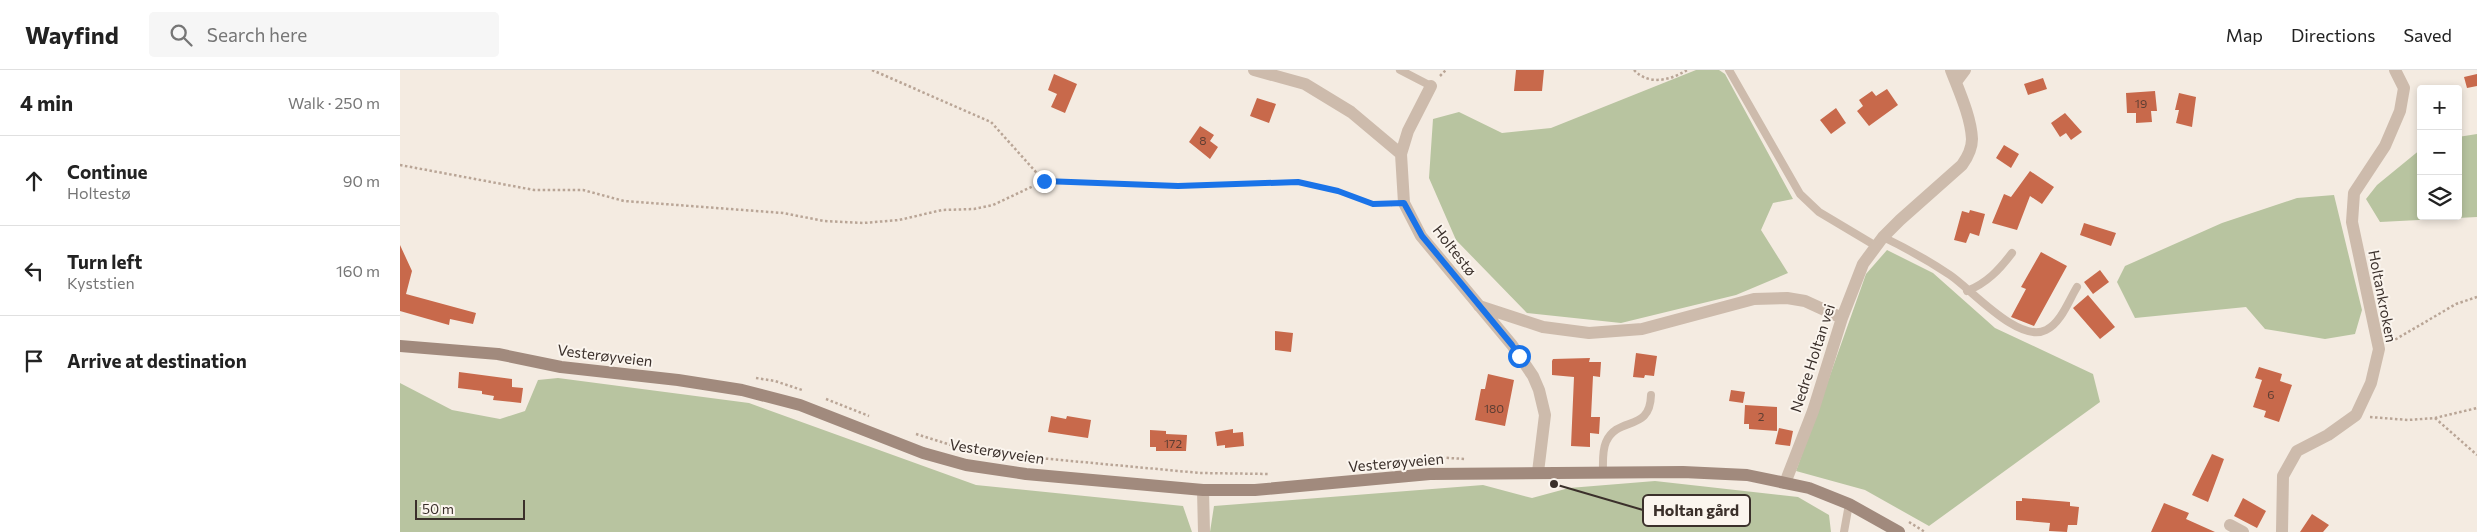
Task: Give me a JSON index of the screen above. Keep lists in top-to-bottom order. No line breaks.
{"streets":{"main road":["Vesterøyveien"],"street":["Holtestø","Holtankroken","Nedre Holtan vei"]},"crossings":[["Holtestø","Vesterøyveien"],["Vesterøyveien","Nedre Holtan vei"]],"places":["Holtan gård"],"house_numbers":["19","8","6","180","2","172"],"scale_bar":"50 m","page":{"header":"Wayfind","search":"Search here","nav":["Map","Directions","Saved"],"heading":["4 min","Walk · 250 m"],"map_buttons":["+","−"],"list":[["Continue","Holtestø","90 m"],["Turn left","Kyststien","160 m"],"Arrive at destination"],"scale":"50 m"}}
